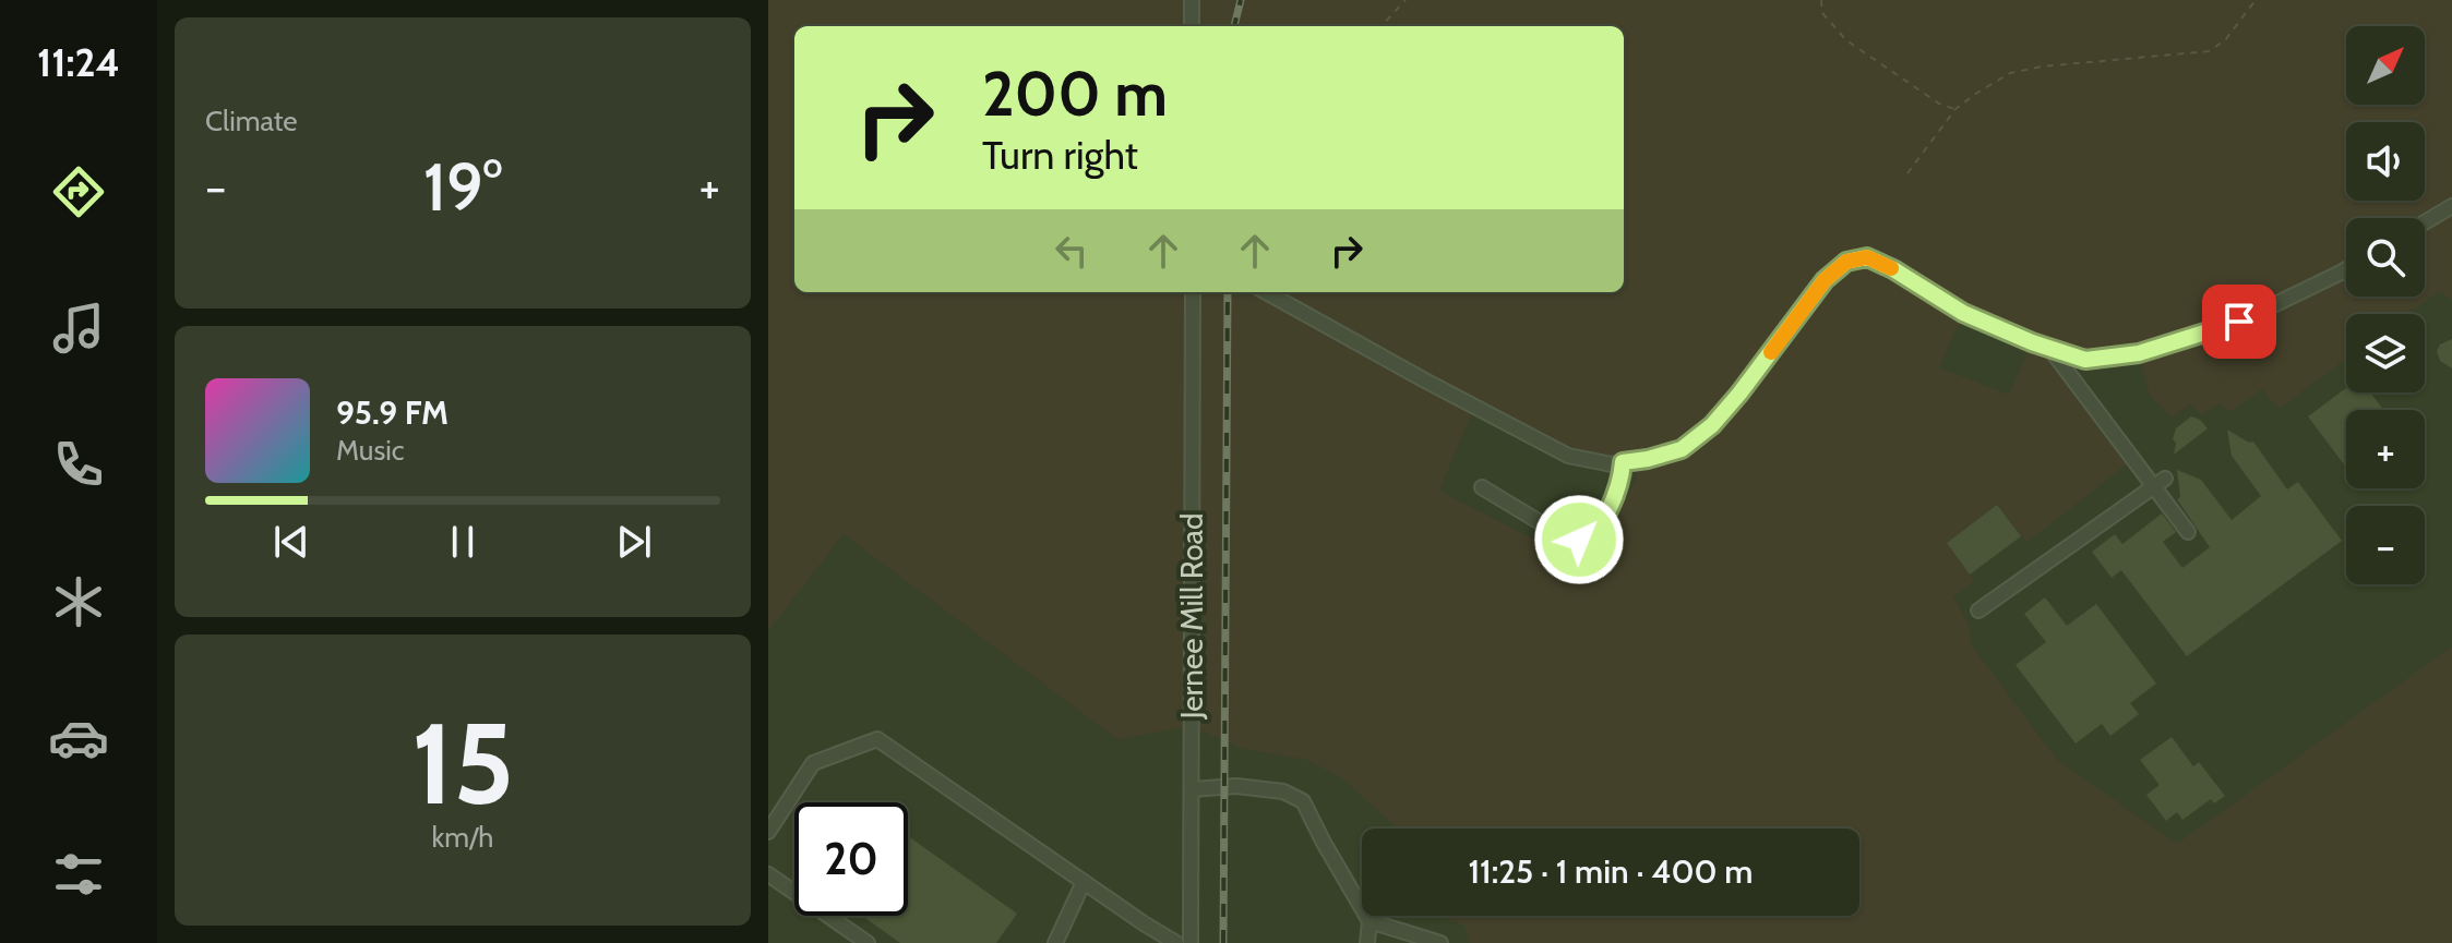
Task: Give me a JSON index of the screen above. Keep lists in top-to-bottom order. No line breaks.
{"streets":{"street":["Jernee Mill Road"]},"north":"top right","page":{"tabs":"11:24","tile":["Climate",["15","km/h"]],"map_buttons":["+","−"],"turn":["200 m","Turn right"],"heat":["−","19°","+"],"song":["95.9 FM","Music"],"limit":"20","trip":"11:25 · 1 min · 400 m"}}
